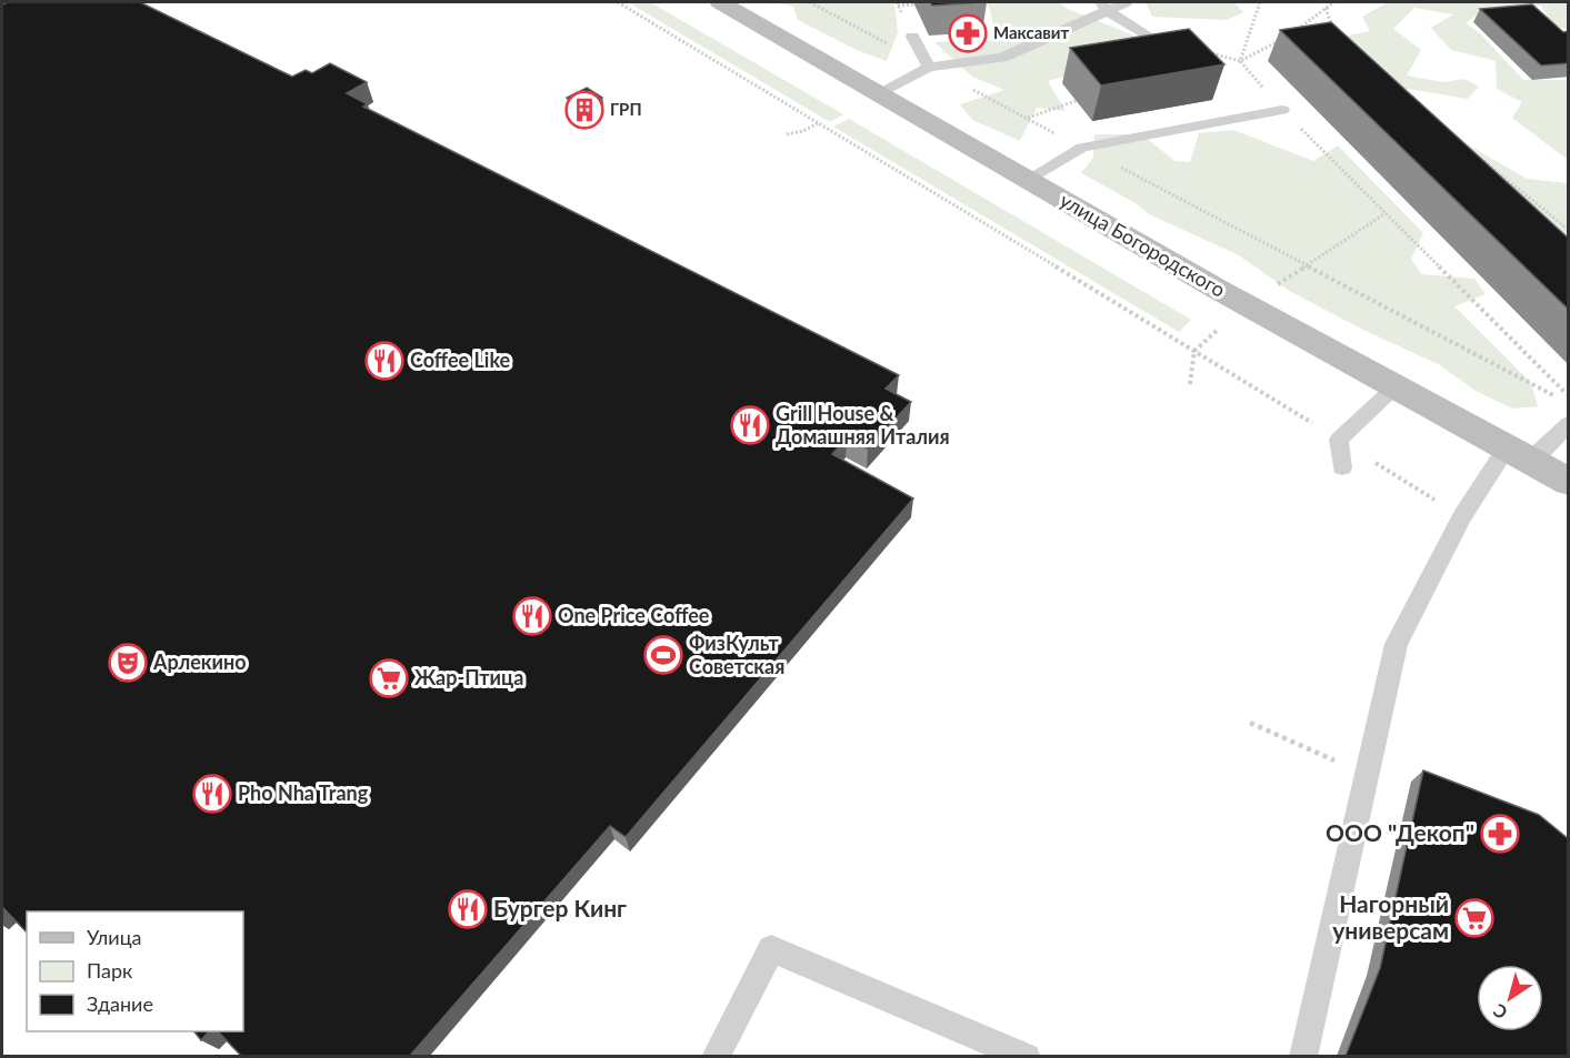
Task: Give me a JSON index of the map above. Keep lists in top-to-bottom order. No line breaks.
{"streets":{"street":["улица Богородского"]},"places":{"pharmacy":["Максавит","ООО \"Декоп\""],"building":["ГРП"],"restaurant":["Coffee Like","Grill House & Домашняя Италия","One Price Coffee","Pho Nha Trang","Бургер Кинг"],"sports":["ФизКульт Советская"],"theatre":["Арлекино"],"supermarket":["Жар-Птица","Нагорный универсам"]},"legend":["Улица","Парк","Здание"],"north":"bottom left"}
